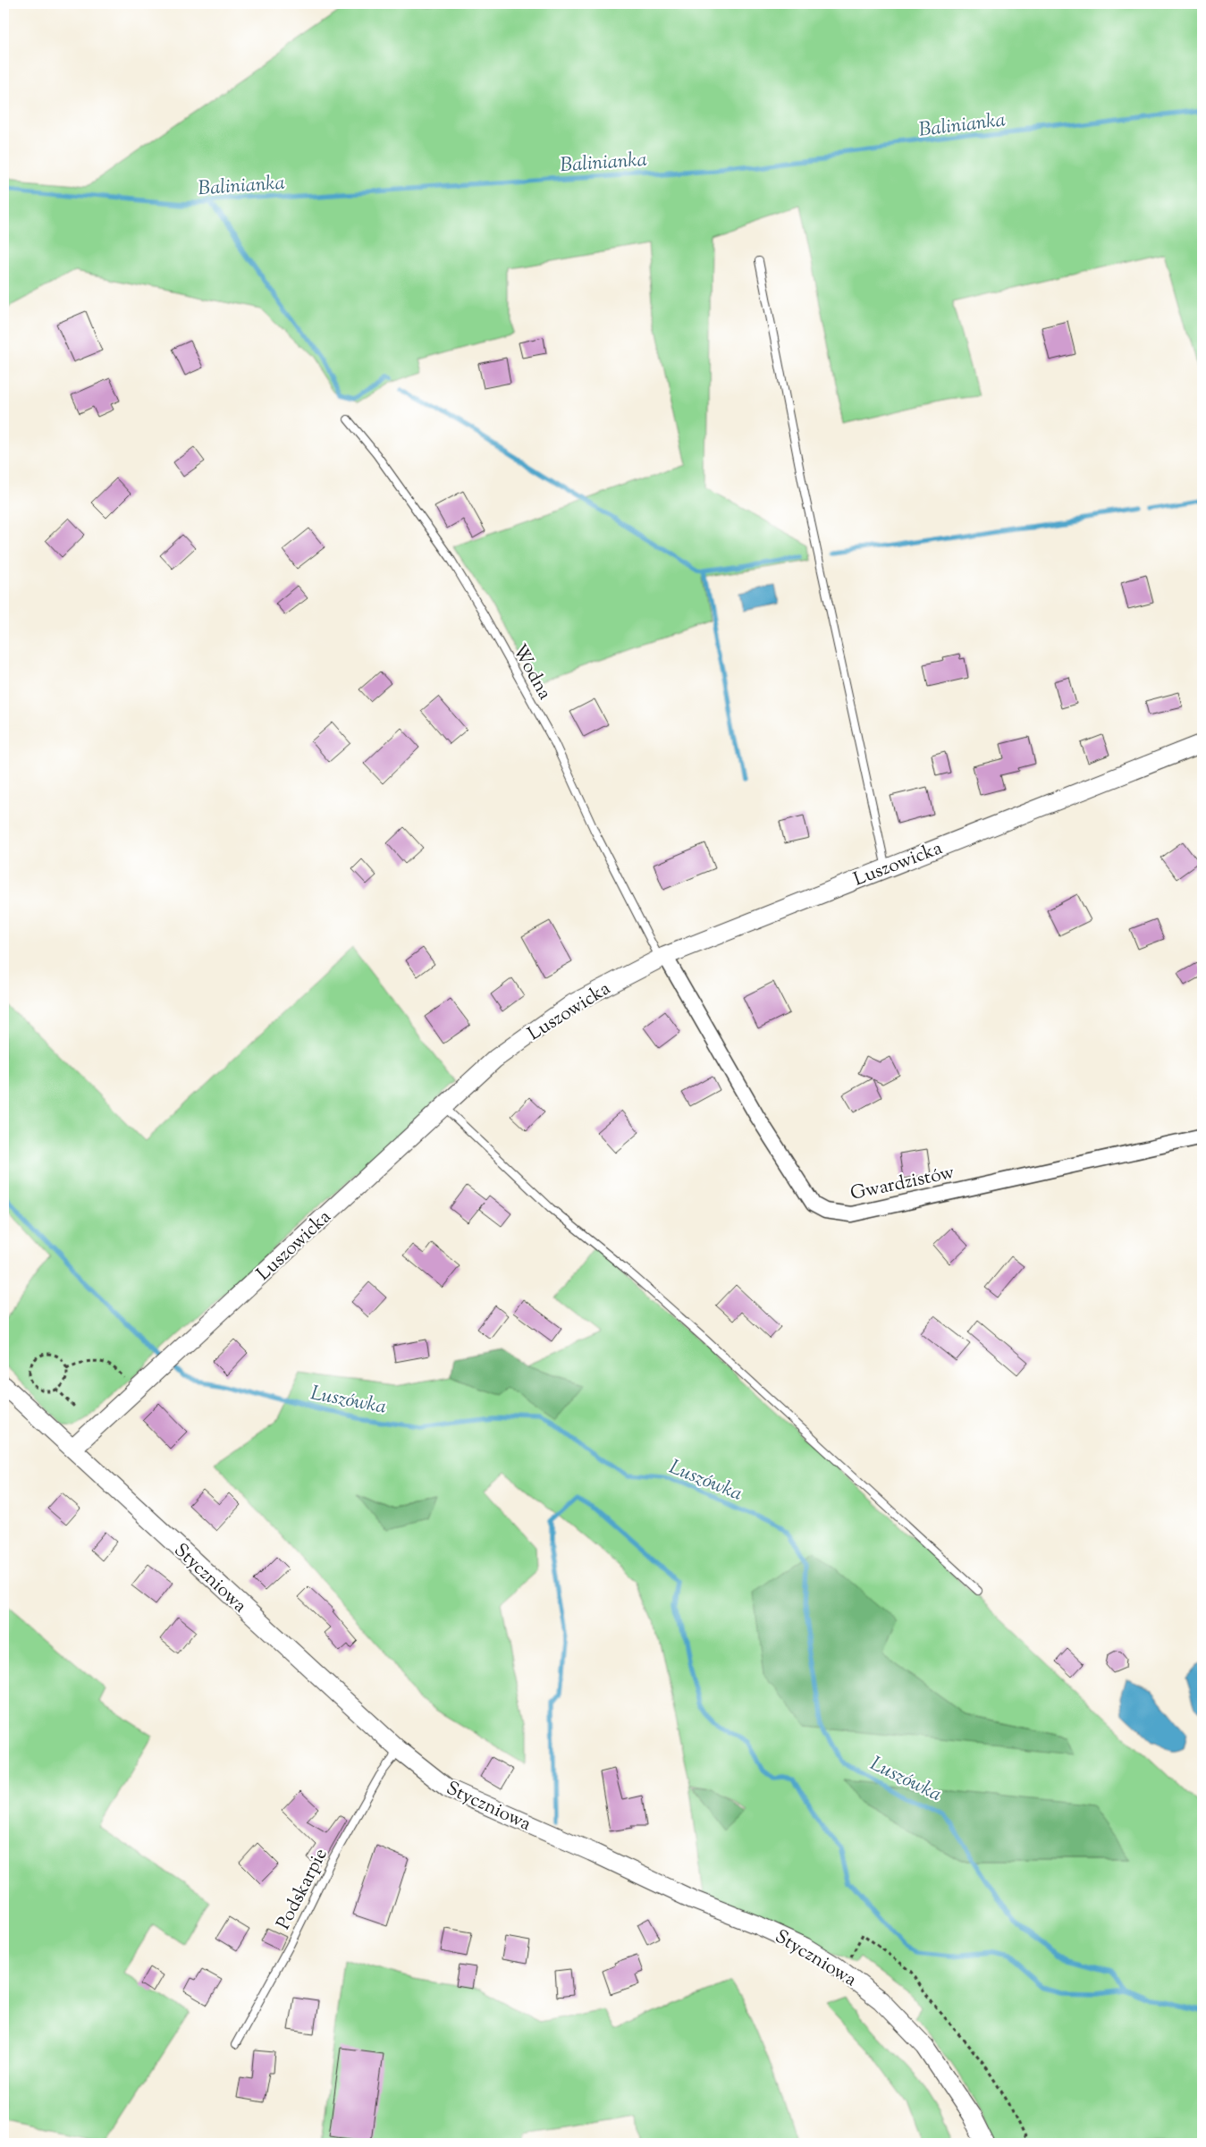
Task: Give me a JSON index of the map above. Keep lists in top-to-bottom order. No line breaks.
{"streets":{"street":["Luszowicka","Gwardzistów","Styczniowa"],"lane":["Wodna","Podskarpie"]},"crossings":[["Wodna","Luszowicka"],["Wodna","Gwardzistów"],["Luszowicka","Gwardzistów"],["Luszowicka","Styczniowa"],["Styczniowa","Podskarpie"]],"water":["Balinianka","Luszówka"]}
